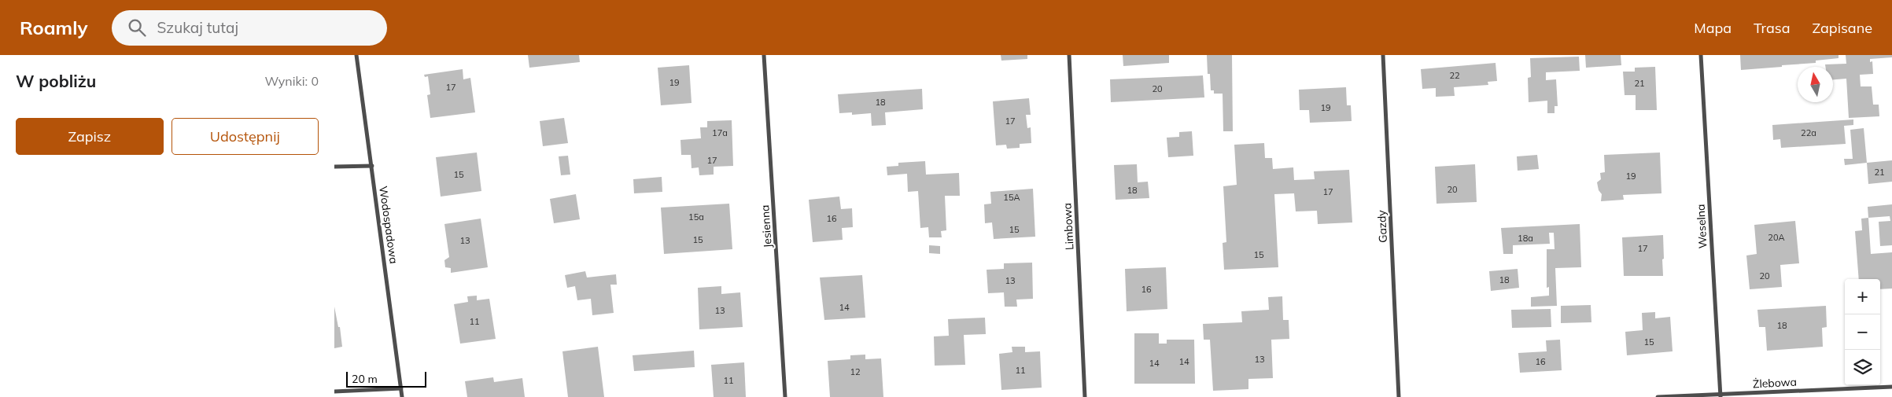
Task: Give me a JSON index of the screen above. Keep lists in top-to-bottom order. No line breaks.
{"streets":{"street":["Wodospadowa","Jesienna","Limbowa","Gazdy","Weselna","Żlebowa"]},"crossings":[["Weselna","Żlebowa"]],"house_numbers":["22","19","21","17","20","18","19","17","17a","22a","17","21","15","19","20","18","17","15A","15a","16","15","20A","18a","15","13","17","15","20","18","13","16","14","13","11","18","15","13","14","16","14","11","12","11"],"scale_bar":"20 m","north":"top","page":{"header":"Roamly","search":"Szukaj tutaj","nav":["Mapa","Trasa","Zapisane"],"heading":["W pobliżu","Wyniki: 0"],"buttons":["Zapisz","Udostępnij"],"map_buttons":["+","−"],"scale":"20 m"}}
